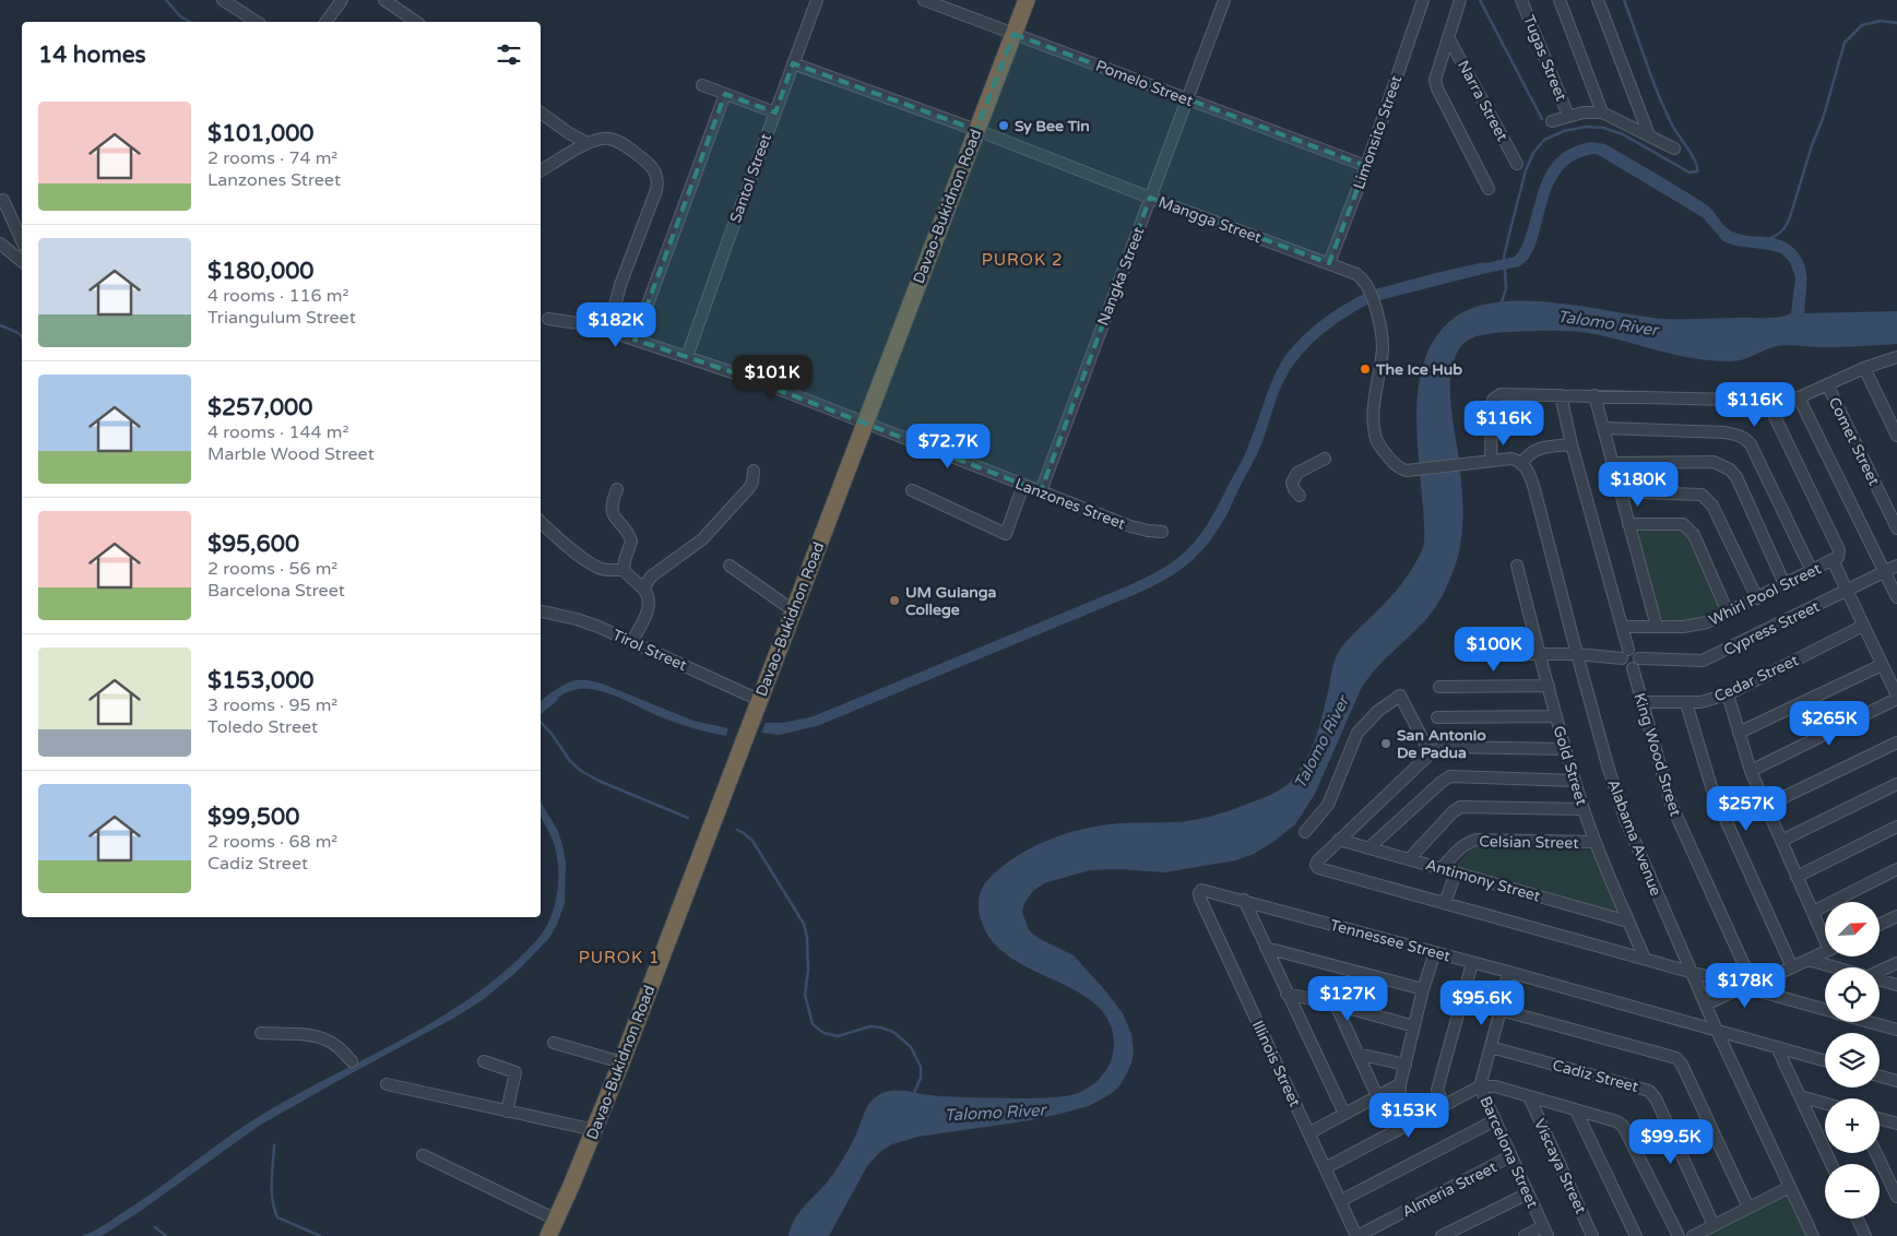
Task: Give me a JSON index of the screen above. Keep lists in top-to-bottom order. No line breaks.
{"streets":{"highway":["Davao-Bukidnon Road"],"street":["Tugas Street","Pomelo Street","Narra Street","Limonsito Street","Santol Street","Mangga Street","Nangka Street","Comet Street","Lanzones Street","Whirl Pool Street","Cypress Street","Tirol Street","Cedar Street","King Wood Street","Gold Street","Alabama Avenue","Celsian Street","Antimony Street","Tennessee Street","Illinois Street","Cadiz Street","Barcelona Street","Viscaya Street","Almeria Street"]},"crossings":[["Pomelo Street","Limonsito Street"],["Pomelo Street","Davao-Bukidnon Road"],["Pomelo Street","Nangka Street"],["Limonsito Street","Mangga Street"],["Santol Street","Mangga Street"],["Santol Street","Lanzones Street"],["Davao-Bukidnon Road","Mangga Street"],["Davao-Bukidnon Road","Lanzones Street"],["Davao-Bukidnon Road","Tirol Street"],["Mangga Street","Nangka Street"],["Nangka Street","Lanzones Street"],["Cypress Street","King Wood Street"],["Cedar Street","King Wood Street"],["Gold Street","Celsian Street"],["Gold Street","Antimony Street"],["Alabama Avenue","Tennessee Street"],["Celsian Street","Antimony Street"],["Tennessee Street","Illinois Street"],["Tennessee Street","Barcelona Street"],["Illinois Street","Almeria Street"],["Cadiz Street","Barcelona Street"],["Barcelona Street","Almeria Street"]],"districts":["PUROK 2","PUROK 1"],"water":["Talomo River"],"places":["Sy Bee Tin","The Ice Hub","UM Guianga College","San Antonio De Padua"],"north":"top right","page":{"heading":"14 homes","list":[{"name":"$101,000","note":"2 rooms · 74 m² · Lanzones Street"},{"name":"$180,000","note":"4 rooms · 116 m² · Triangulum Street"},{"name":"$257,000","note":"4 rooms · 144 m² · Marble Wood Street"},{"name":"$95,600","note":"2 rooms · 56 m² · Barcelona Street"},{"name":"$153,000","note":"3 rooms · 95 m² · Toledo Street"},{"name":"$99,500","note":"2 rooms · 68 m² · Cadiz Street"}],"price":["$182K","$101K","$116K","$116K","$72.7K","$180K","$100K","$265K","$257K","$178K","$127K","$95.6K","$153K","$99.5K"],"map_buttons":["+","−"]}}
